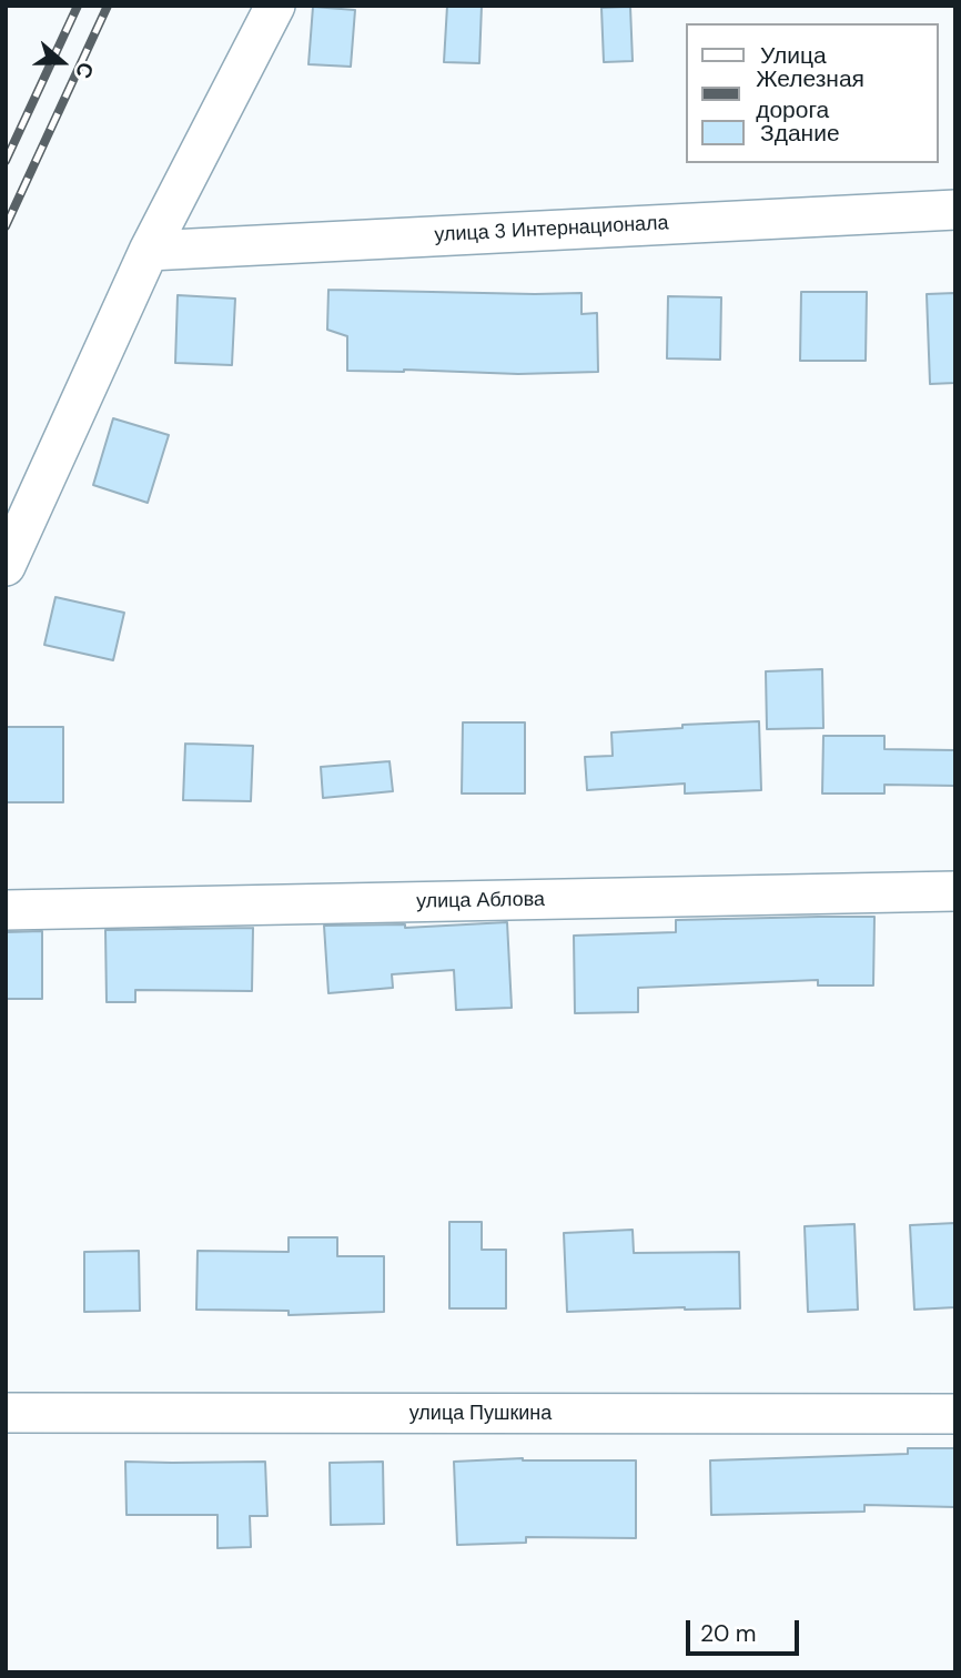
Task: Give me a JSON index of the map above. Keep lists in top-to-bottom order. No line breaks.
{"streets":{"street":["улица 3 Интернационала","улица Аблова","улица Пушкина"]},"legend":["Улица","Железная дорога","Здание"],"scale_bar":"20 m","north":"right"}
